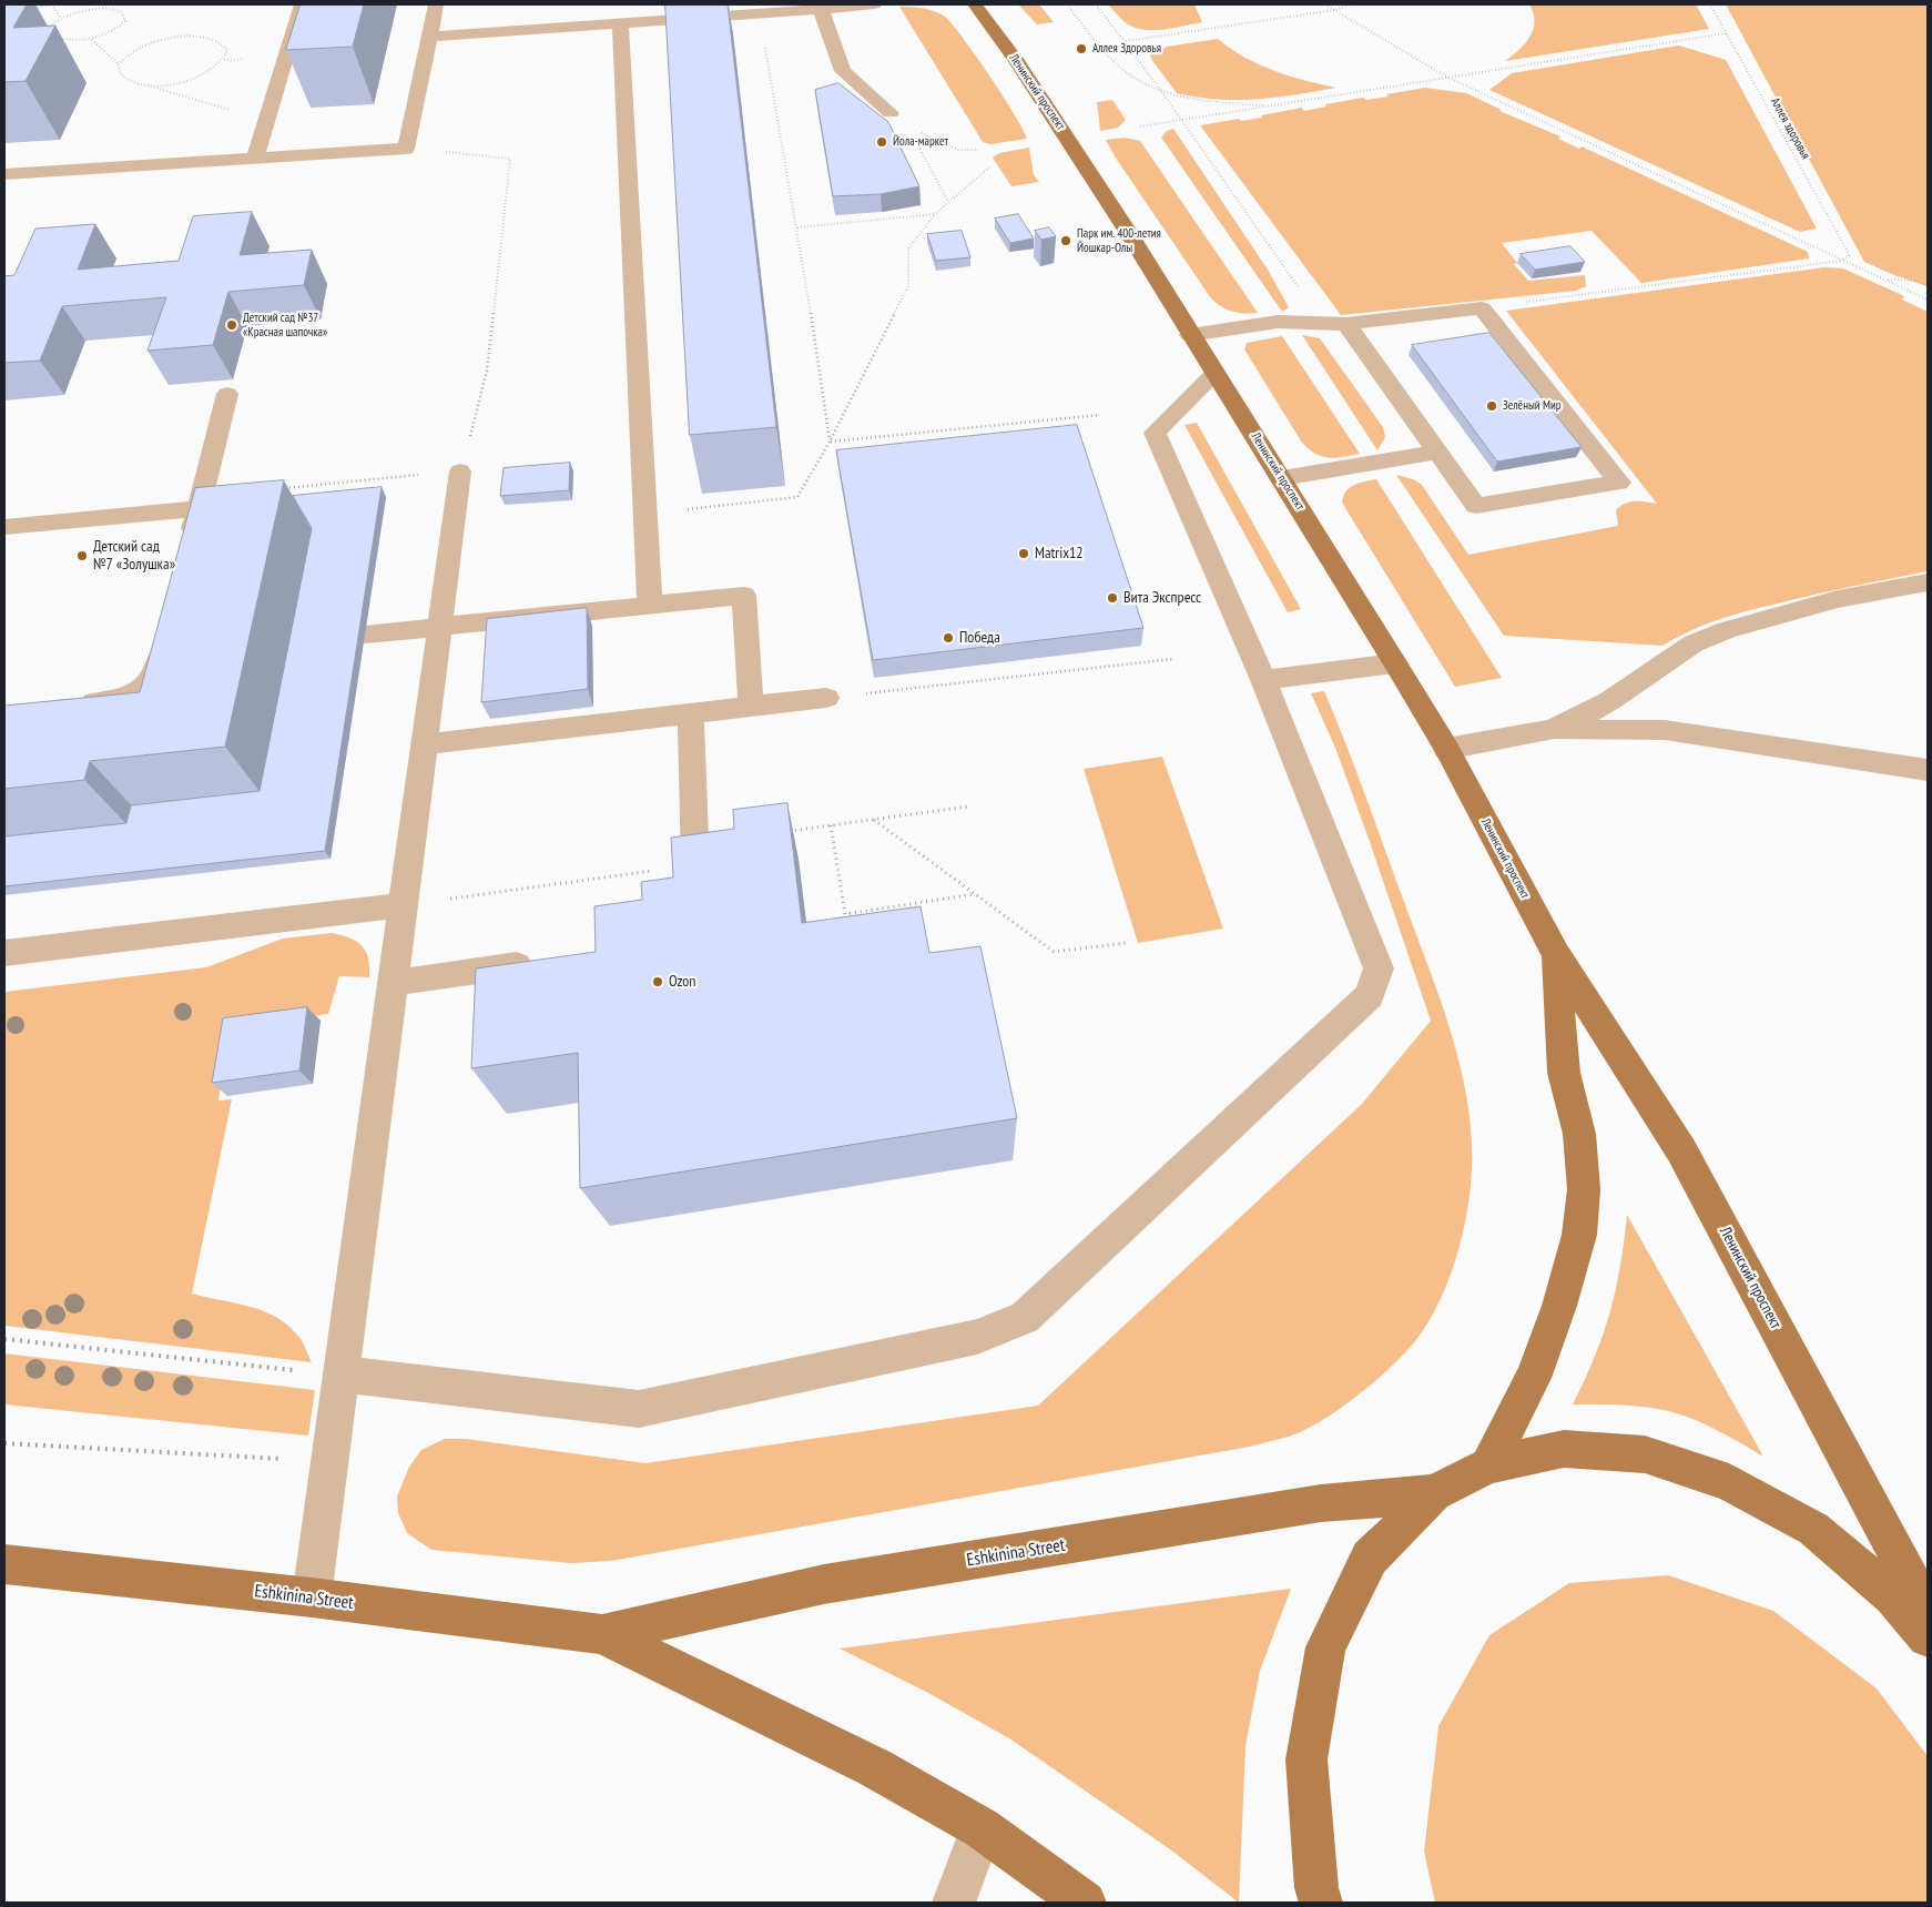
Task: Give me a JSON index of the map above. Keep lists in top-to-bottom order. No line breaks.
{"streets":{"main road":["Ленинский проспект","Eshkinina Street"],"path":["Аллея здоровья"]},"places":["Аллея Здоровья","Йола-маркет","Парк им. 400-летия Йошкар-Олы","Детский сад №37 «Красная шапочка»","Зелёный Мир","Matrix12","Детский сад №7 «Золушка»","Вита Экспресс","Победа","Ozon"]}
